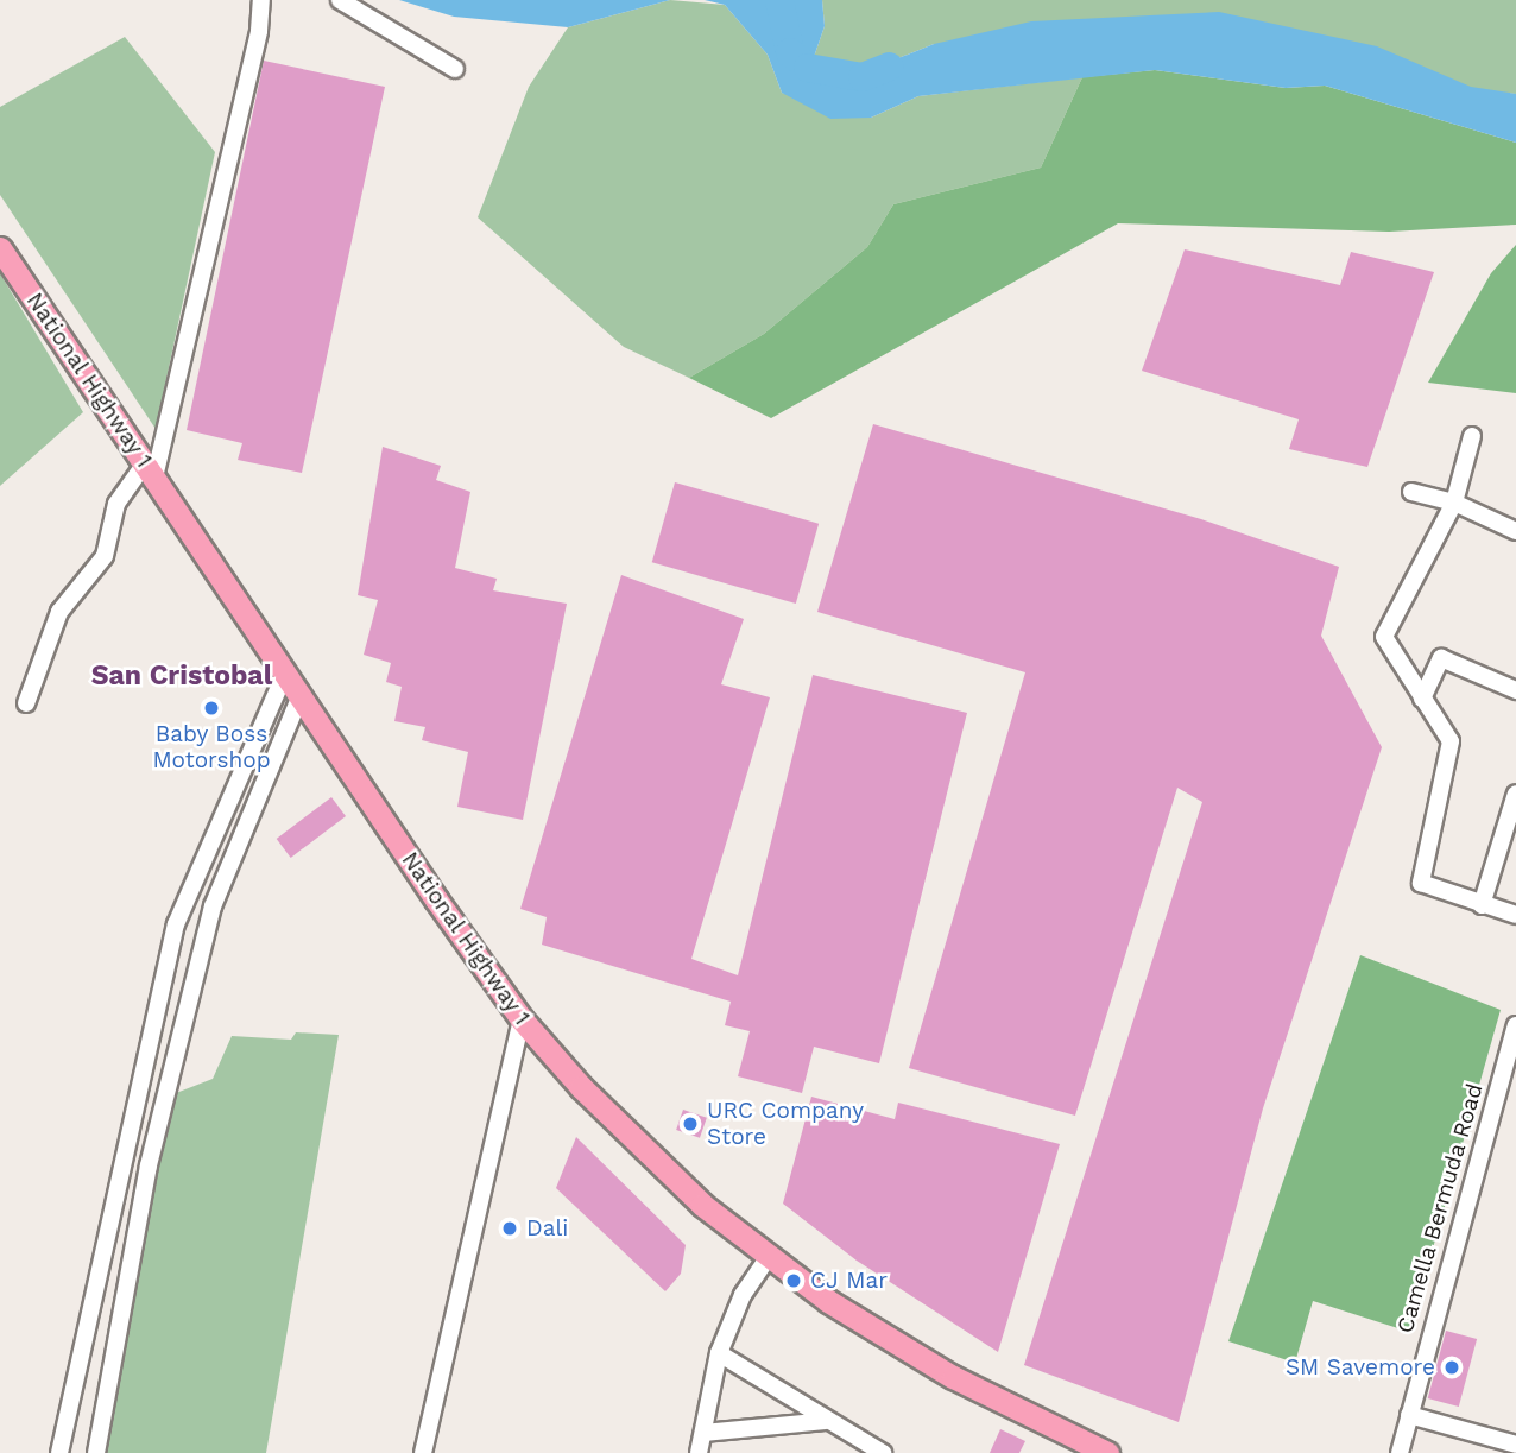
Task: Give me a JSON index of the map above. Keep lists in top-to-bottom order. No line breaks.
{"streets":{"highway":["National Highway 1"],"street":["Camella Bermuda Road"]},"districts":["San Cristobal"],"places":["Baby Boss Motorshop","URC Company Store","Dali","CJ Mar","SM Savemore"]}
